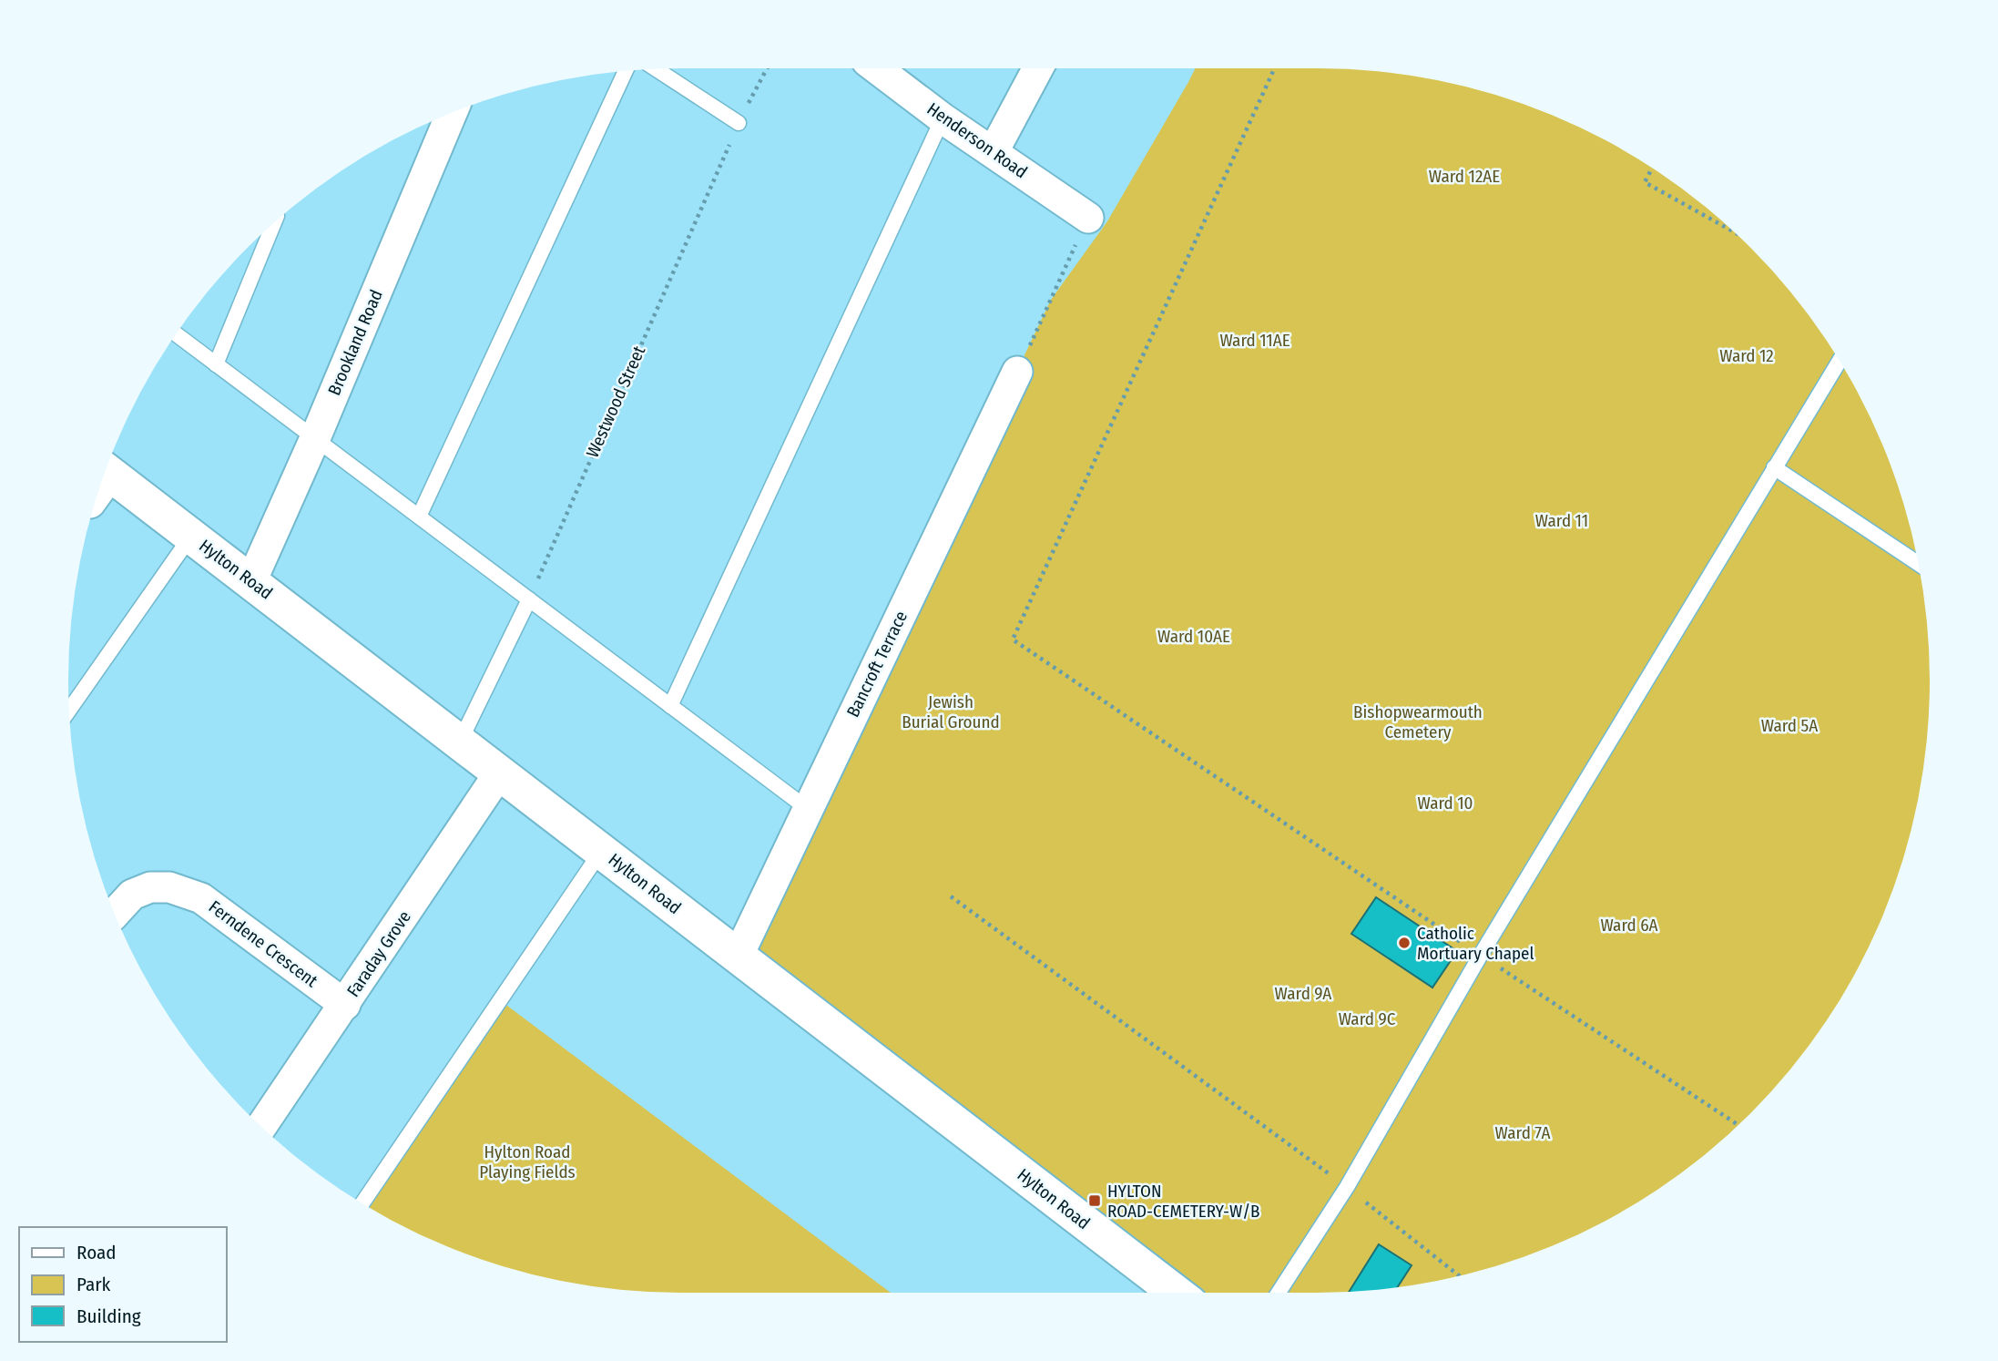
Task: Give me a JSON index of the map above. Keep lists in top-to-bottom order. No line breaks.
{"streets":{"street":["Henderson Road","Brookland Road","Hylton Road","Bancroft Terrace","Ferndene Crescent","Faraday Grove"],"path":["Westwood Street"]},"crossings":[["Brookland Road","Hylton Road"],["Hylton Road","Bancroft Terrace"],["Hylton Road","Faraday Grove"],["Ferndene Crescent","Faraday Grove"]],"parks":["Ward 12AE","Ward 11AE","Ward 12","Ward 11","Ward 10AE","Jewish Burial Ground","Bishopwearmouth Cemetery","Ward 5A","Ward 10","Ward 6A","Ward 9A","Ward 9C","Ward 7A","Hylton Road Playing Fields"],"places":{"other":["Catholic Mortuary Chapel"],"transit":["HYLTON ROAD-CEMETERY-W/B"]},"legend":["Road","Park","Building"]}
